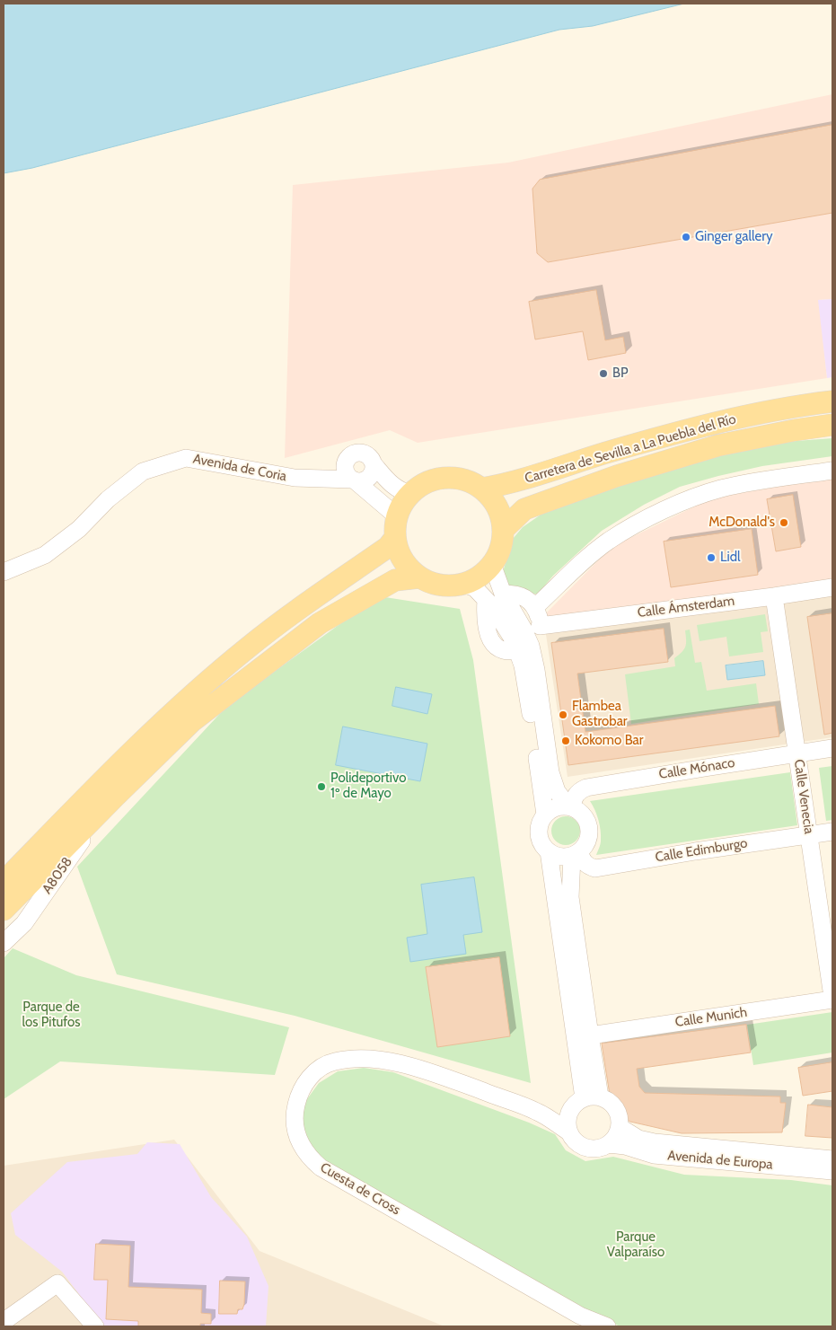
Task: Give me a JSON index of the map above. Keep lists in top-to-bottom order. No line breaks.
{"streets":{"main road":["Carretera de Sevilla a La Puebla del Río"],"street":["Avenida de Coria","Calle Ámsterdam","Calle Mónaco","Calle Venecia","Calle Edimburgo","A8058","Calle Munich","Avenida de Europa","Cuesta de Cross"]},"crossings":[["Calle Ámsterdam","Calle Venecia"],["Calle Mónaco","Calle Venecia"],["Calle Mónaco","Calle Edimburgo"],["Calle Venecia","Calle Edimburgo"],["Calle Venecia","Calle Munich"],["Avenida de Europa","Cuesta de Cross"]],"parks":["Parque de los Pitufos","Parque Valparaíso"],"places":["Ginger gallery","BP","McDonald's","Lidl","Flambea Gastrobar","Kokomo Bar","Polideportivo 1º de Mayo"]}
